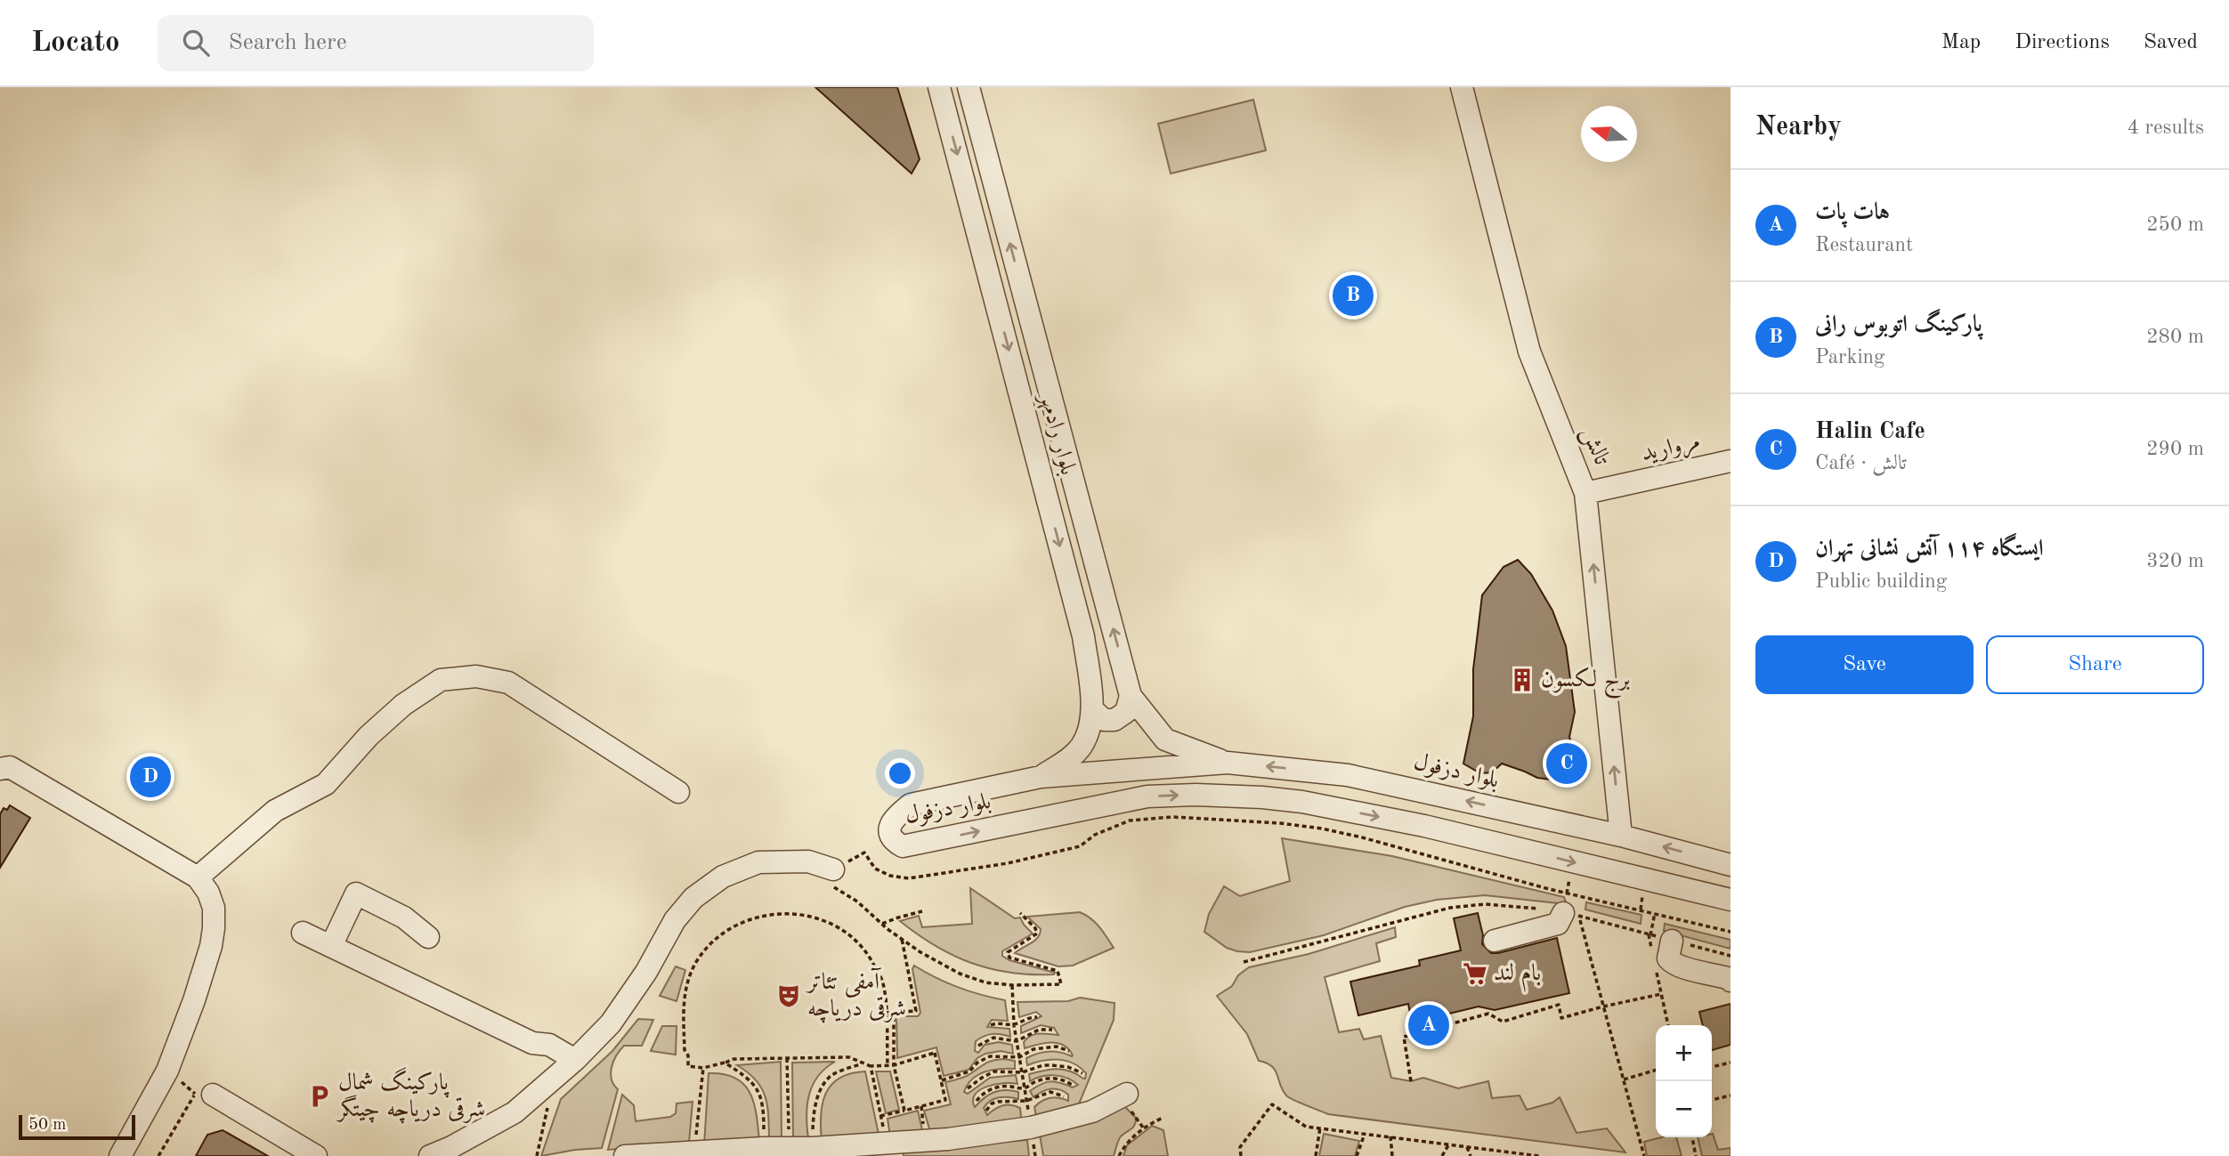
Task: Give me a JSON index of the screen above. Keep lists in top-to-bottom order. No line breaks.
{"streets":{"street":["بلوار رادمهر","تالش","مروارید","بلوار دزفول"]},"crossings":[["بلوار رادمهر","بلوار دزفول"],["تالش","مروارید"],["تالش","بلوار دزفول"]],"one_way":["تالش"],"places":{"building":["برج لکسون"],"supermarket":["بام لند"],"theatre":["آمفی تئاتر شرقی دریاچه"],"parking":["پارکینگ شمال شرقی دریاچه چیتگر"]},"scale_bar":"50 m","north":"left","page":{"header":"Locato","search":"Search here","nav":["Map","Directions","Saved"],"heading":["Nearby","4 results"],"list":[{"mark":"A","name":"هات پات","note":"Restaurant","value":"250 m"},{"mark":"B","name":"پارکینگ اتوبوس رانی","note":"Parking","value":"280 m"},{"mark":"C","name":"Halin Cafe","note":"Café · تالش","value":"290 m"},{"mark":"D","name":"ایستگاه ۱۱۴ آتش نشانی تهران","note":"Public building","value":"320 m"}],"pins":["B","C","D","A"],"buttons":["Save","Share"],"map_buttons":["+","−"],"scale":"50 m"}}
